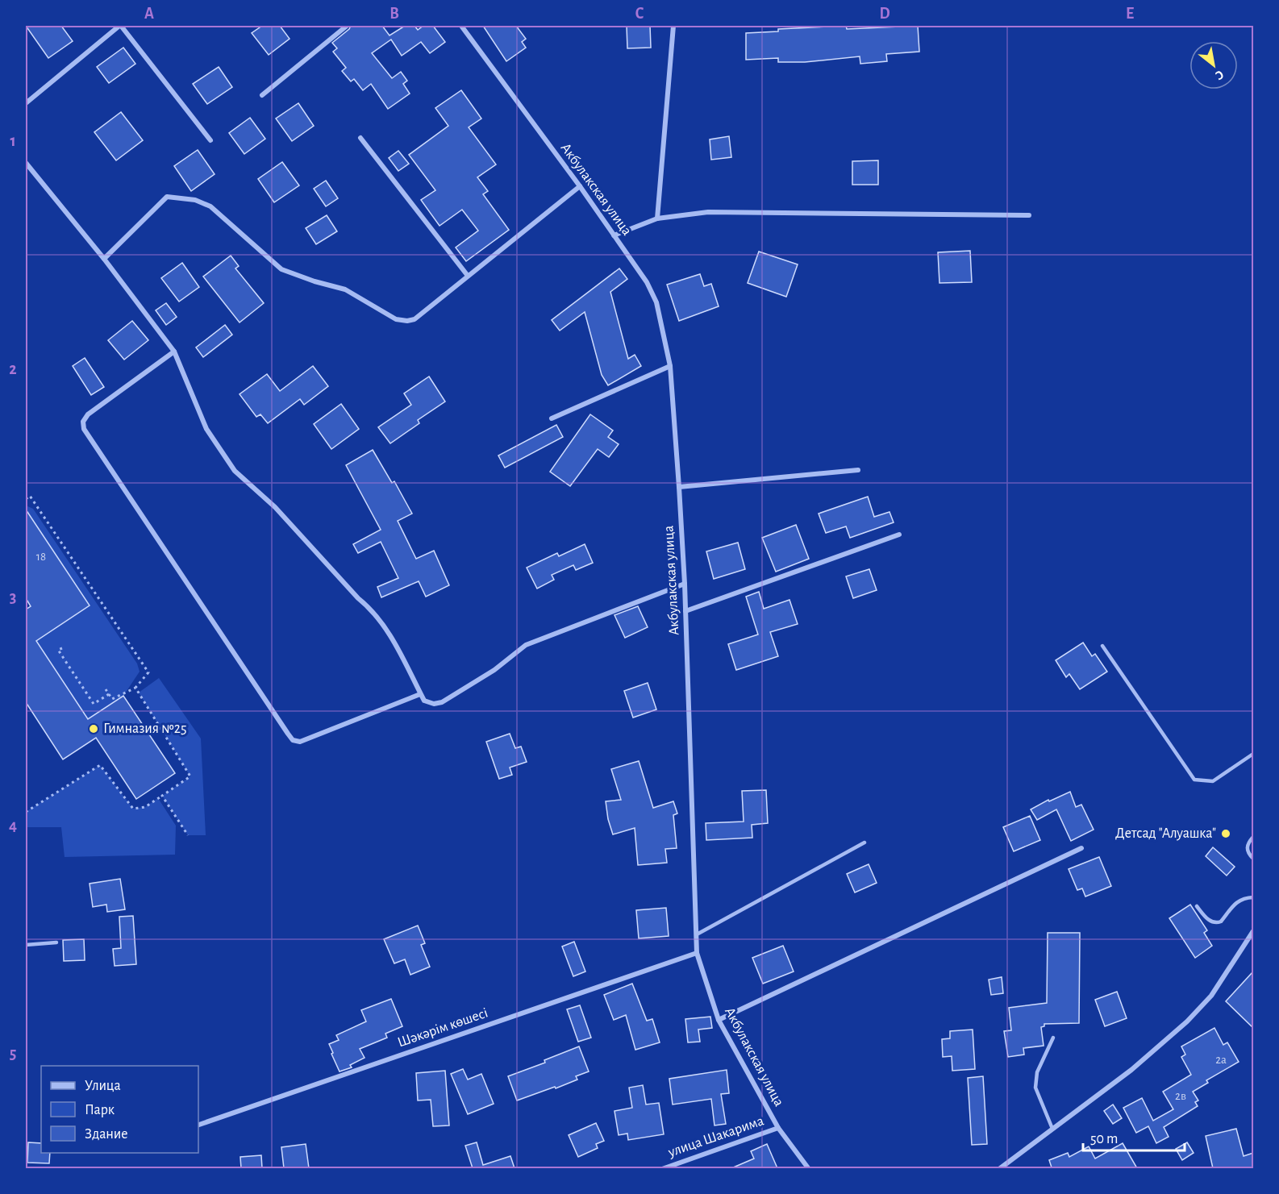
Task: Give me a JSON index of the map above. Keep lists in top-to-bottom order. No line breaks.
{"streets":{"street":["Акбулакская улица","Шәкәрім көшесі","улица Шакарима"]},"crossings":[["Акбулакская улица","Шәкәрім көшесі"],["Акбулакская улица","улица Шакарима"]],"places":["Гимназия №25","Детсад \"Алуашка\""],"house_numbers":["18","2а","2в"],"legend":["Улица","Парк","Здание"],"scale_bar":"50 m","north":"bottom right","grid":{"columns":["A","B","C","D","E"],"rows":["1","2","3","4","5"]}}
